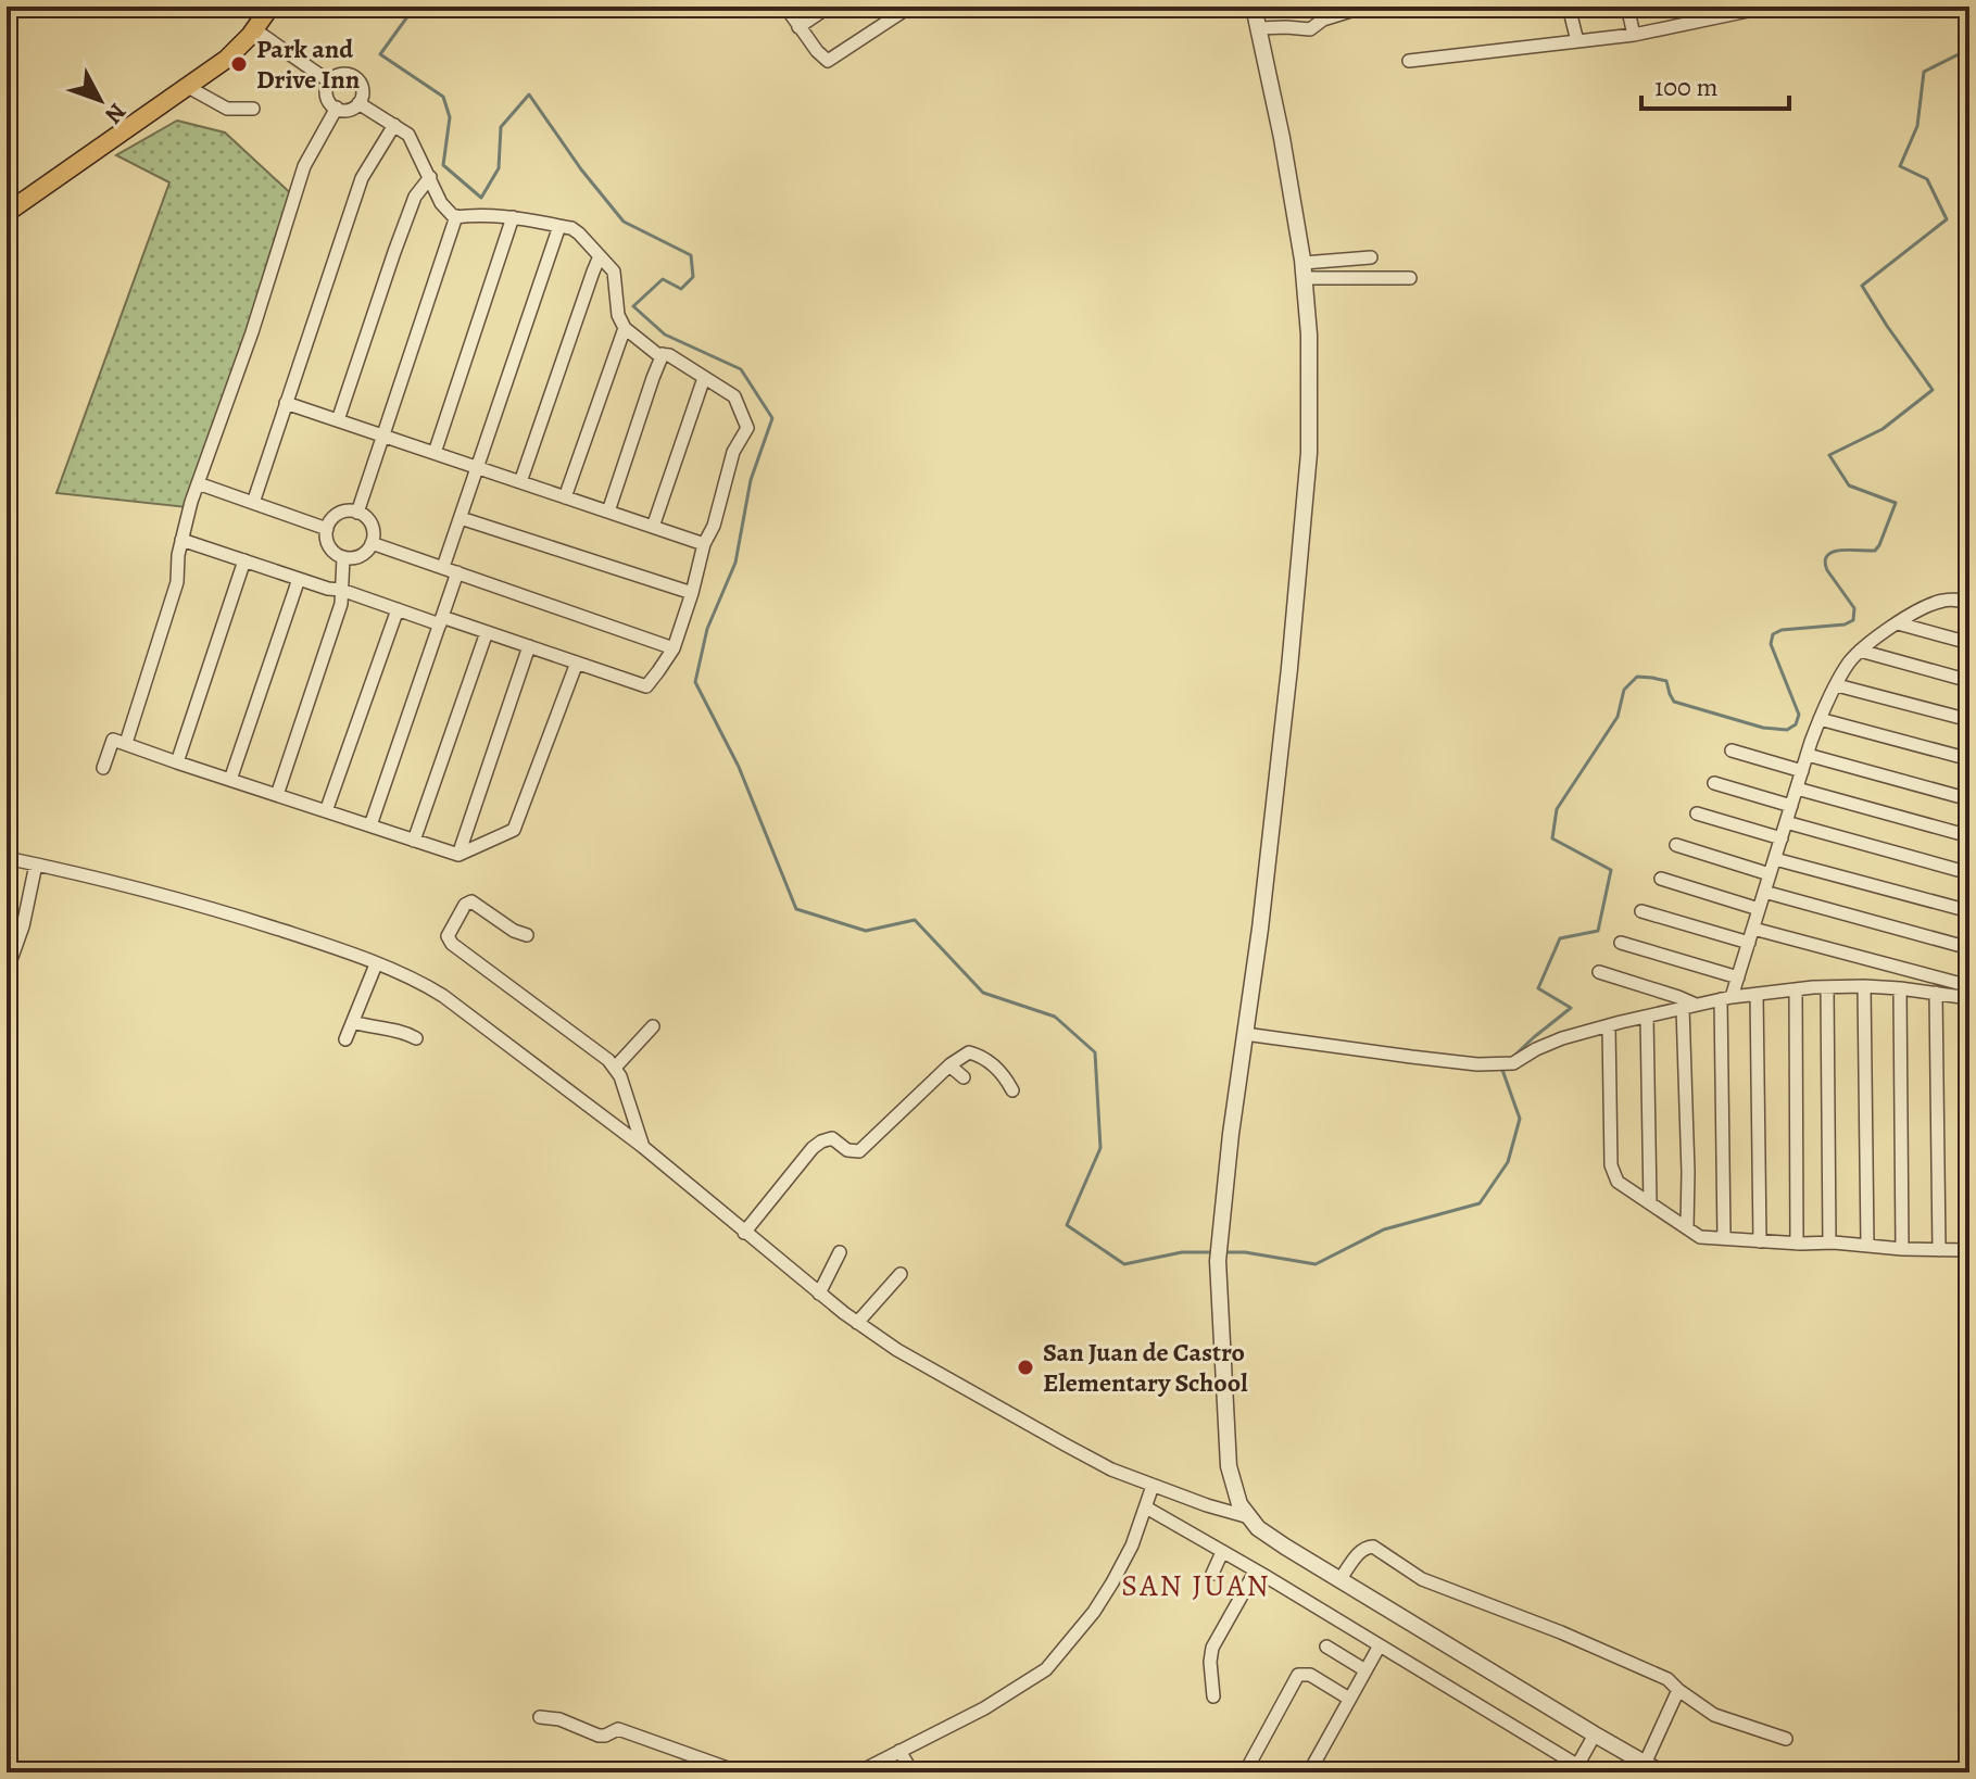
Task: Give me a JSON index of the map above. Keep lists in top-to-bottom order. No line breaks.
{"districts":["SAN JUAN"],"places":["Park and Drive Inn","San Juan de Castro Elementary School"],"scale_bar":"100 m","north":"bottom right"}
